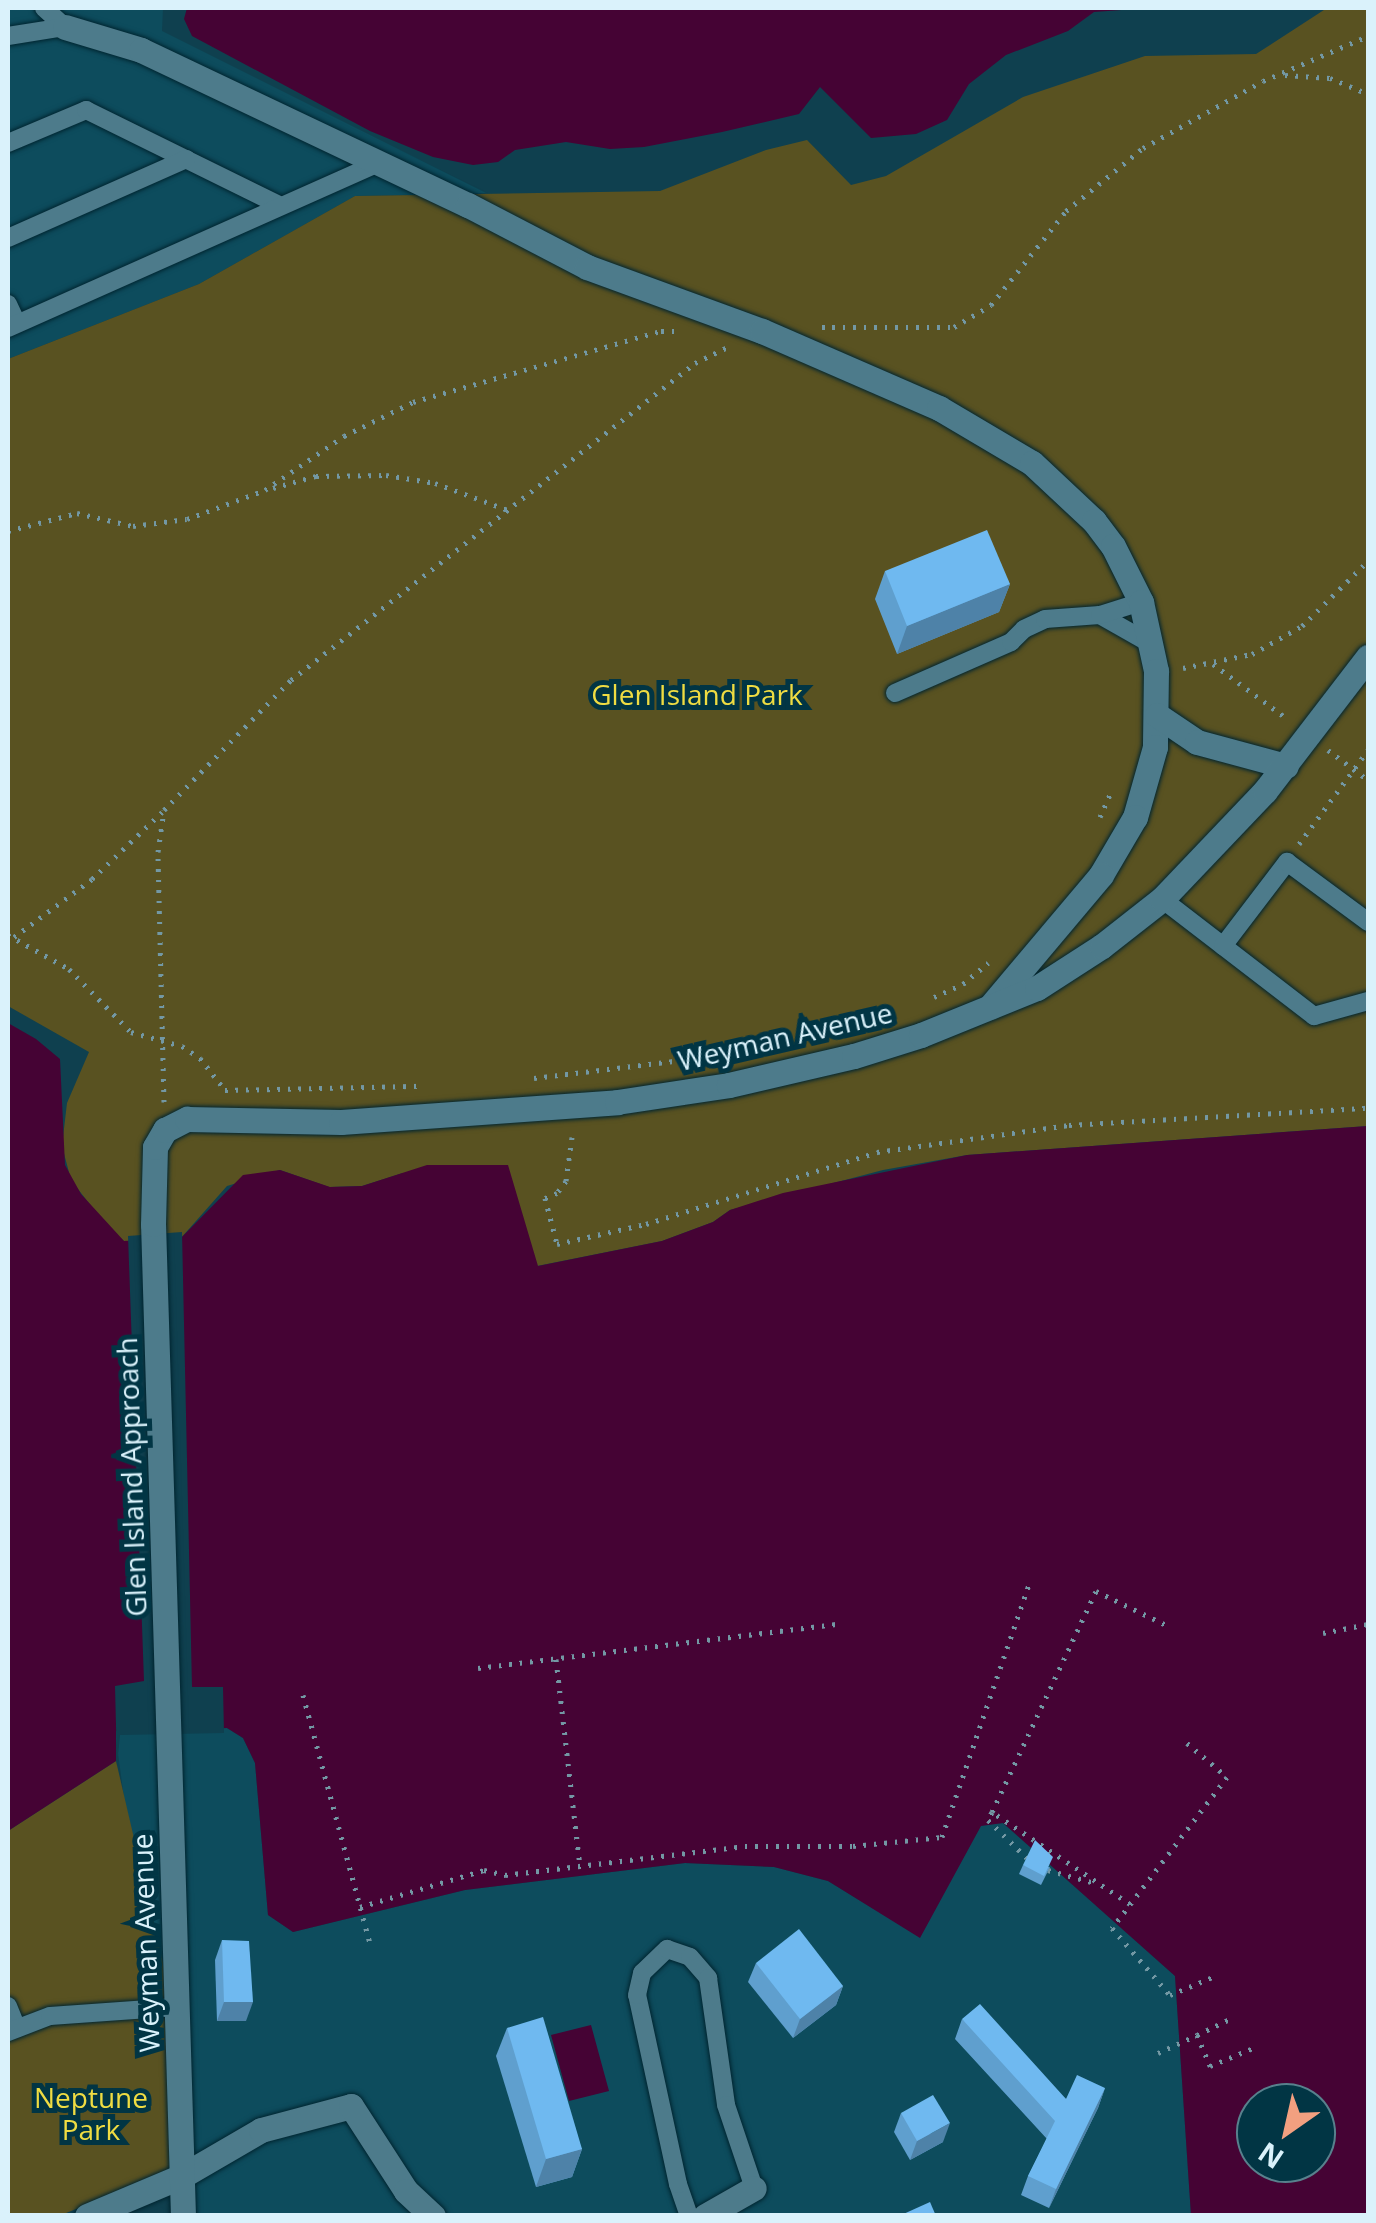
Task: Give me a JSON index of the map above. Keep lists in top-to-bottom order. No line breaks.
{"streets":{"street":["Weyman Avenue","Glen Island Approach"]},"crossings":[["Weyman Avenue","Glen Island Approach"]],"parks":["Glen Island Park","Neptune Park"],"north":"bottom left"}
